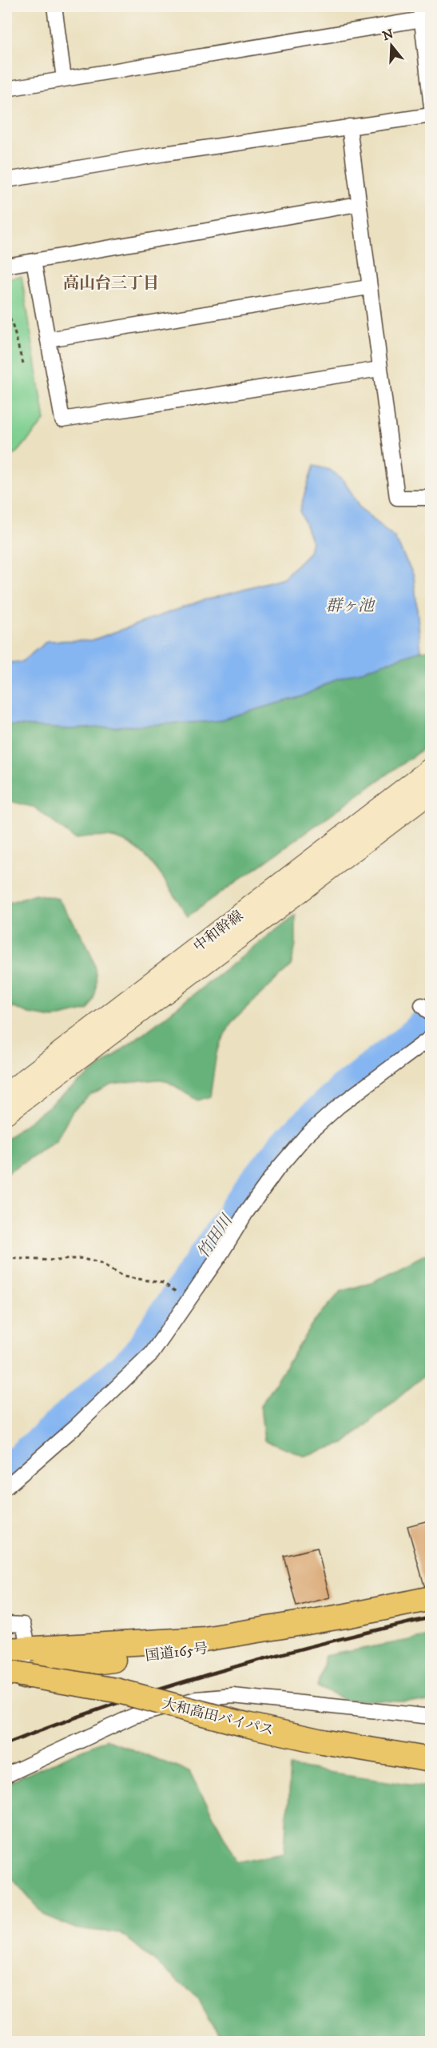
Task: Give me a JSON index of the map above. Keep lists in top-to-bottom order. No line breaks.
{"streets":{"highway":["国道165号","大和高田バイパス"],"main road":["中和幹線"]},"districts":["高山台三丁目"],"water":["群ヶ池","竹田川"],"north":"top"}
